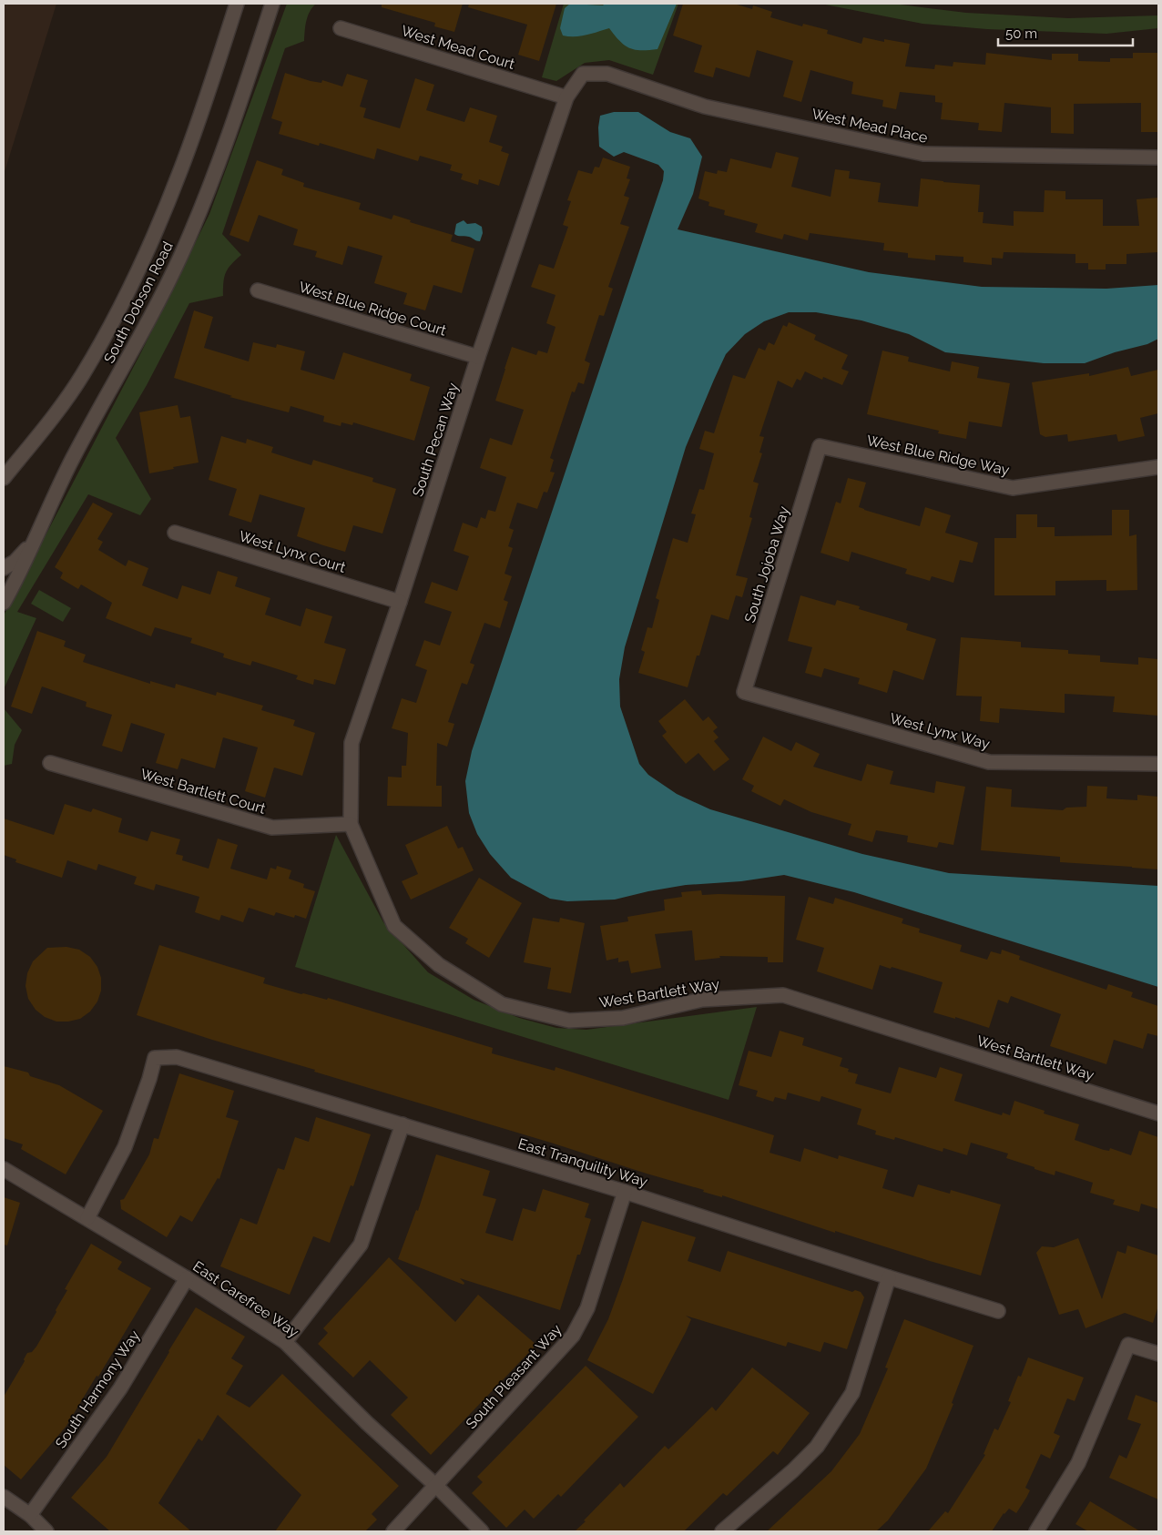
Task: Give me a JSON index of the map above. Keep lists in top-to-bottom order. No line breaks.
{"streets":{"street":["West Mead Court","West Mead Place","South Dobson Road","West Blue Ridge Court","South Pecan Way","West Blue Ridge Way","West Lynx Court","South Jojoba Way","West Lynx Way","West Bartlett Court","West Bartlett Way","East Tranquility Way","East Carefree Way","South Pleasant Way","South Harmony Way"]},"crossings":[["West Mead Court","South Pecan Way"],["West Mead Place","South Pecan Way"],["West Blue Ridge Court","South Pecan Way"],["South Pecan Way","West Lynx Court"],["South Pecan Way","West Bartlett Court"],["South Pecan Way","West Bartlett Way"],["West Blue Ridge Way","South Jojoba Way"],["South Jojoba Way","West Lynx Way"],["West Bartlett Court","West Bartlett Way"],["East Tranquility Way","East Carefree Way"],["East Tranquility Way","South Pleasant Way"],["East Carefree Way","South Pleasant Way"],["East Carefree Way","South Harmony Way"]],"scale_bar":"50 m"}
